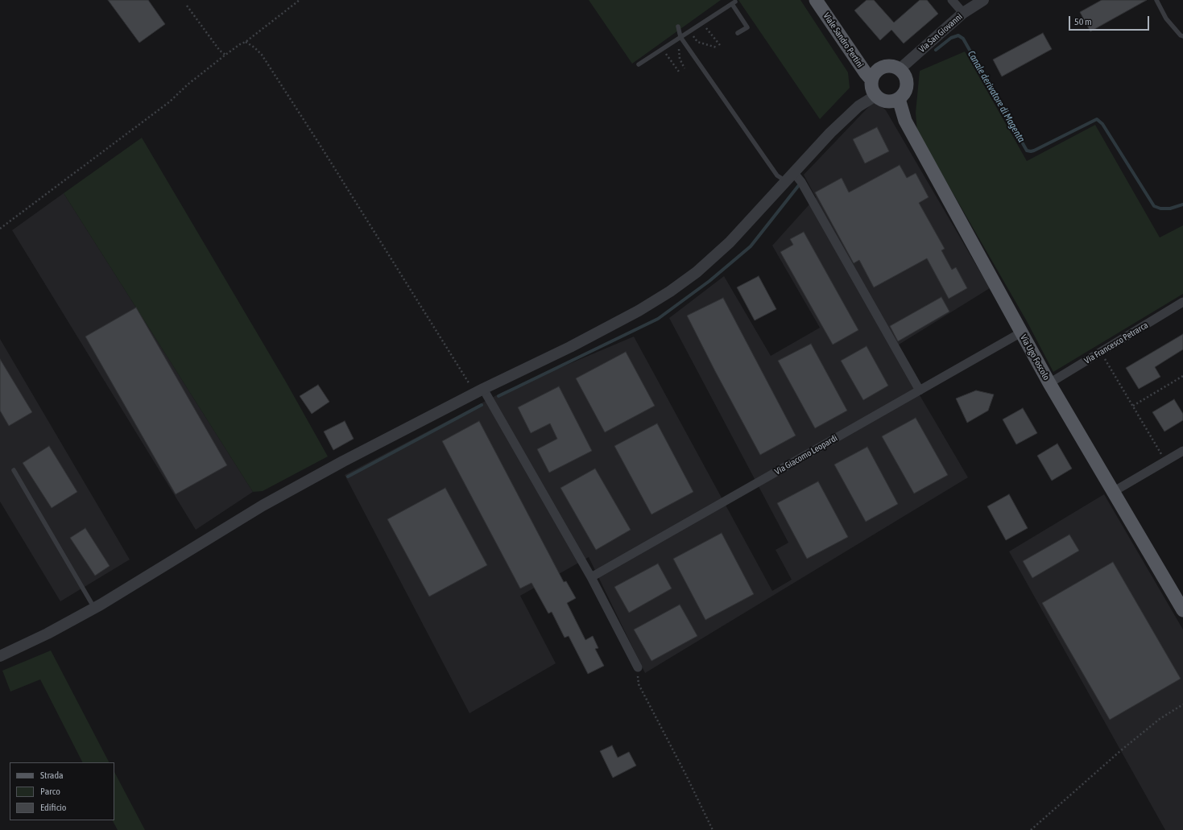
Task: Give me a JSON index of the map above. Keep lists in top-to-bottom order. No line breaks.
{"streets":{"main road":["Viale Sandro Pertini","Via Ugo Foscolo"],"street":["Via San Giovanni","Via Francesco Petrarca","Via Giacomo Leopardi"]},"crossings":[["Via San Giovanni","Viale Sandro Pertini"],["Via San Giovanni","Via Ugo Foscolo"],["Viale Sandro Pertini","Via Ugo Foscolo"],["Via Francesco Petrarca","Via Ugo Foscolo"],["Via Ugo Foscolo","Via Giacomo Leopardi"]],"water":["Canale derivatore di Magenta"],"legend":["Strada","Parco","Edificio"],"scale_bar":"50 m"}
